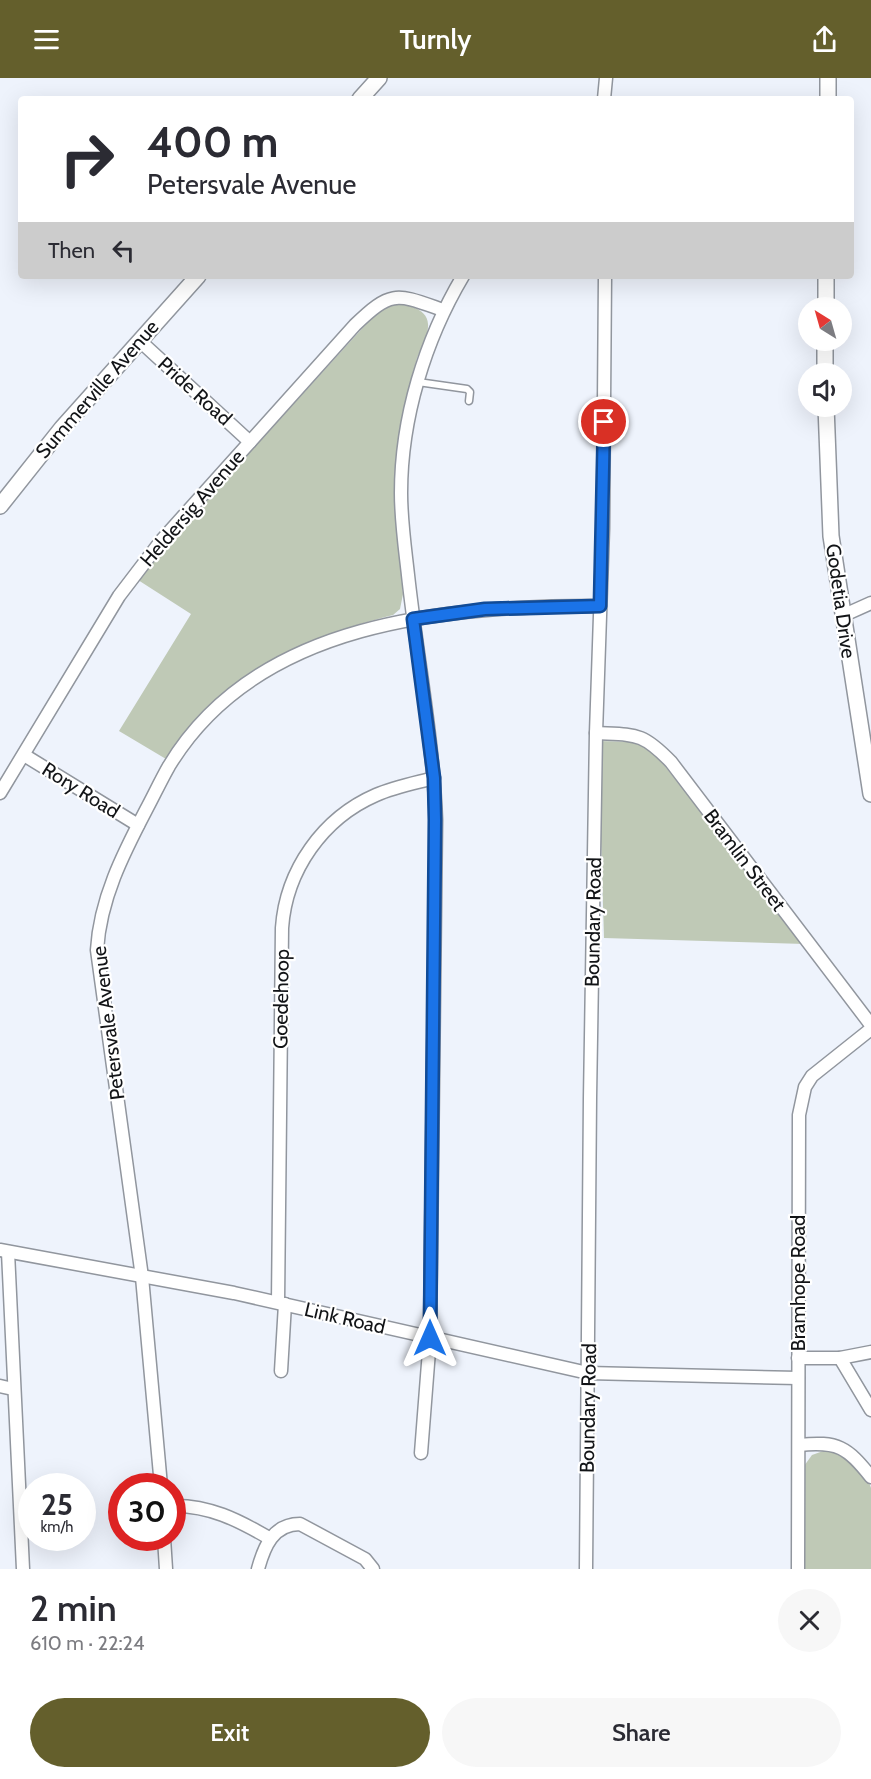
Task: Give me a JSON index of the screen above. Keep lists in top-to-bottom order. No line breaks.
{"streets":{"street":["Summerville Avenue","Pride Road","Heldersig Avenue","Godetia Drive","Rory Road","Bramlin Street","Boundary Road","Goedehoop","Petersvale Avenue","Bramhope Road","Link Road"]},"crossings":[["Summerville Avenue","Pride Road"],["Pride Road","Heldersig Avenue"],["Heldersig Avenue","Rory Road"],["Rory Road","Petersvale Avenue"],["Bramlin Street","Boundary Road"],["Bramlin Street","Bramhope Road"],["Boundary Road","Petersvale Avenue"],["Boundary Road","Link Road"],["Goedehoop","Link Road"],["Petersvale Avenue","Link Road"],["Bramhope Road","Link Road"]],"north":"top left","page":{"header":"Turnly","turn":["400 m","Petersvale Avenue"],"then":"Then","speed":"25 km/h","limit":"30","heading":["2 min","610 m · 22:24"],"buttons":["Exit","Share"]}}
